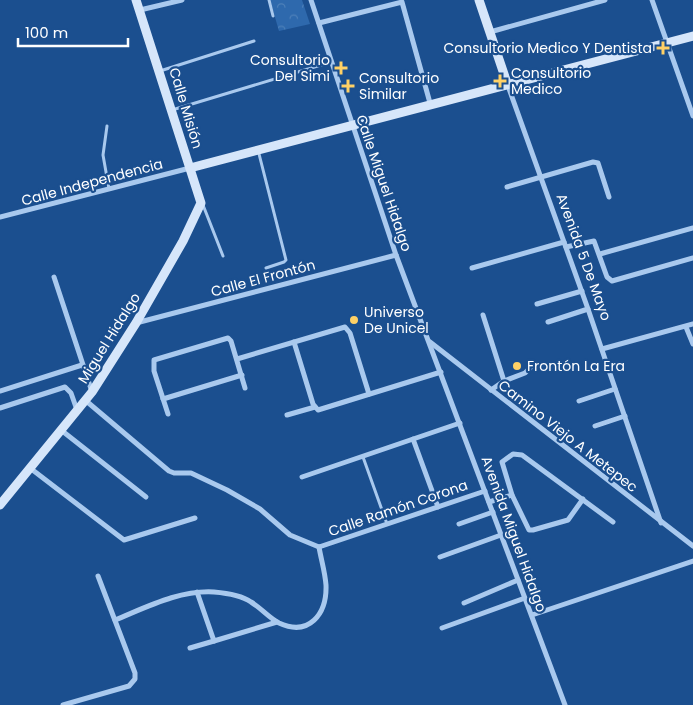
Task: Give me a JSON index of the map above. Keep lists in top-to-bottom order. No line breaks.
{"streets":{"main road":["Calle Misión","Avenida 5 De Mayo","Miguel Hidalgo"],"street":["Calle Independencia","Calle Miguel Hidalgo","Calle El Frontón","Camino Viejo A Metepec","Calle Ramón Corona","Avenida Miguel Hidalgo"]},"crossings":[["Calle Misión","Calle Independencia"],["Calle Miguel Hidalgo","Calle El Frontón"],["Calle Miguel Hidalgo","Camino Viejo A Metepec"],["Calle Miguel Hidalgo","Avenida Miguel Hidalgo"],["Avenida 5 De Mayo","Camino Viejo A Metepec"],["Calle El Frontón","Miguel Hidalgo"],["Calle Ramón Corona","Avenida Miguel Hidalgo"]],"places":{"health":["Consultorio Medico Y Dentista","Consultorio Del Simi","Consultorio Medico","Consultorio Similar"],"other":["Universo De Unicel","Frontón La Era"]},"scale_bar":"100 m"}
